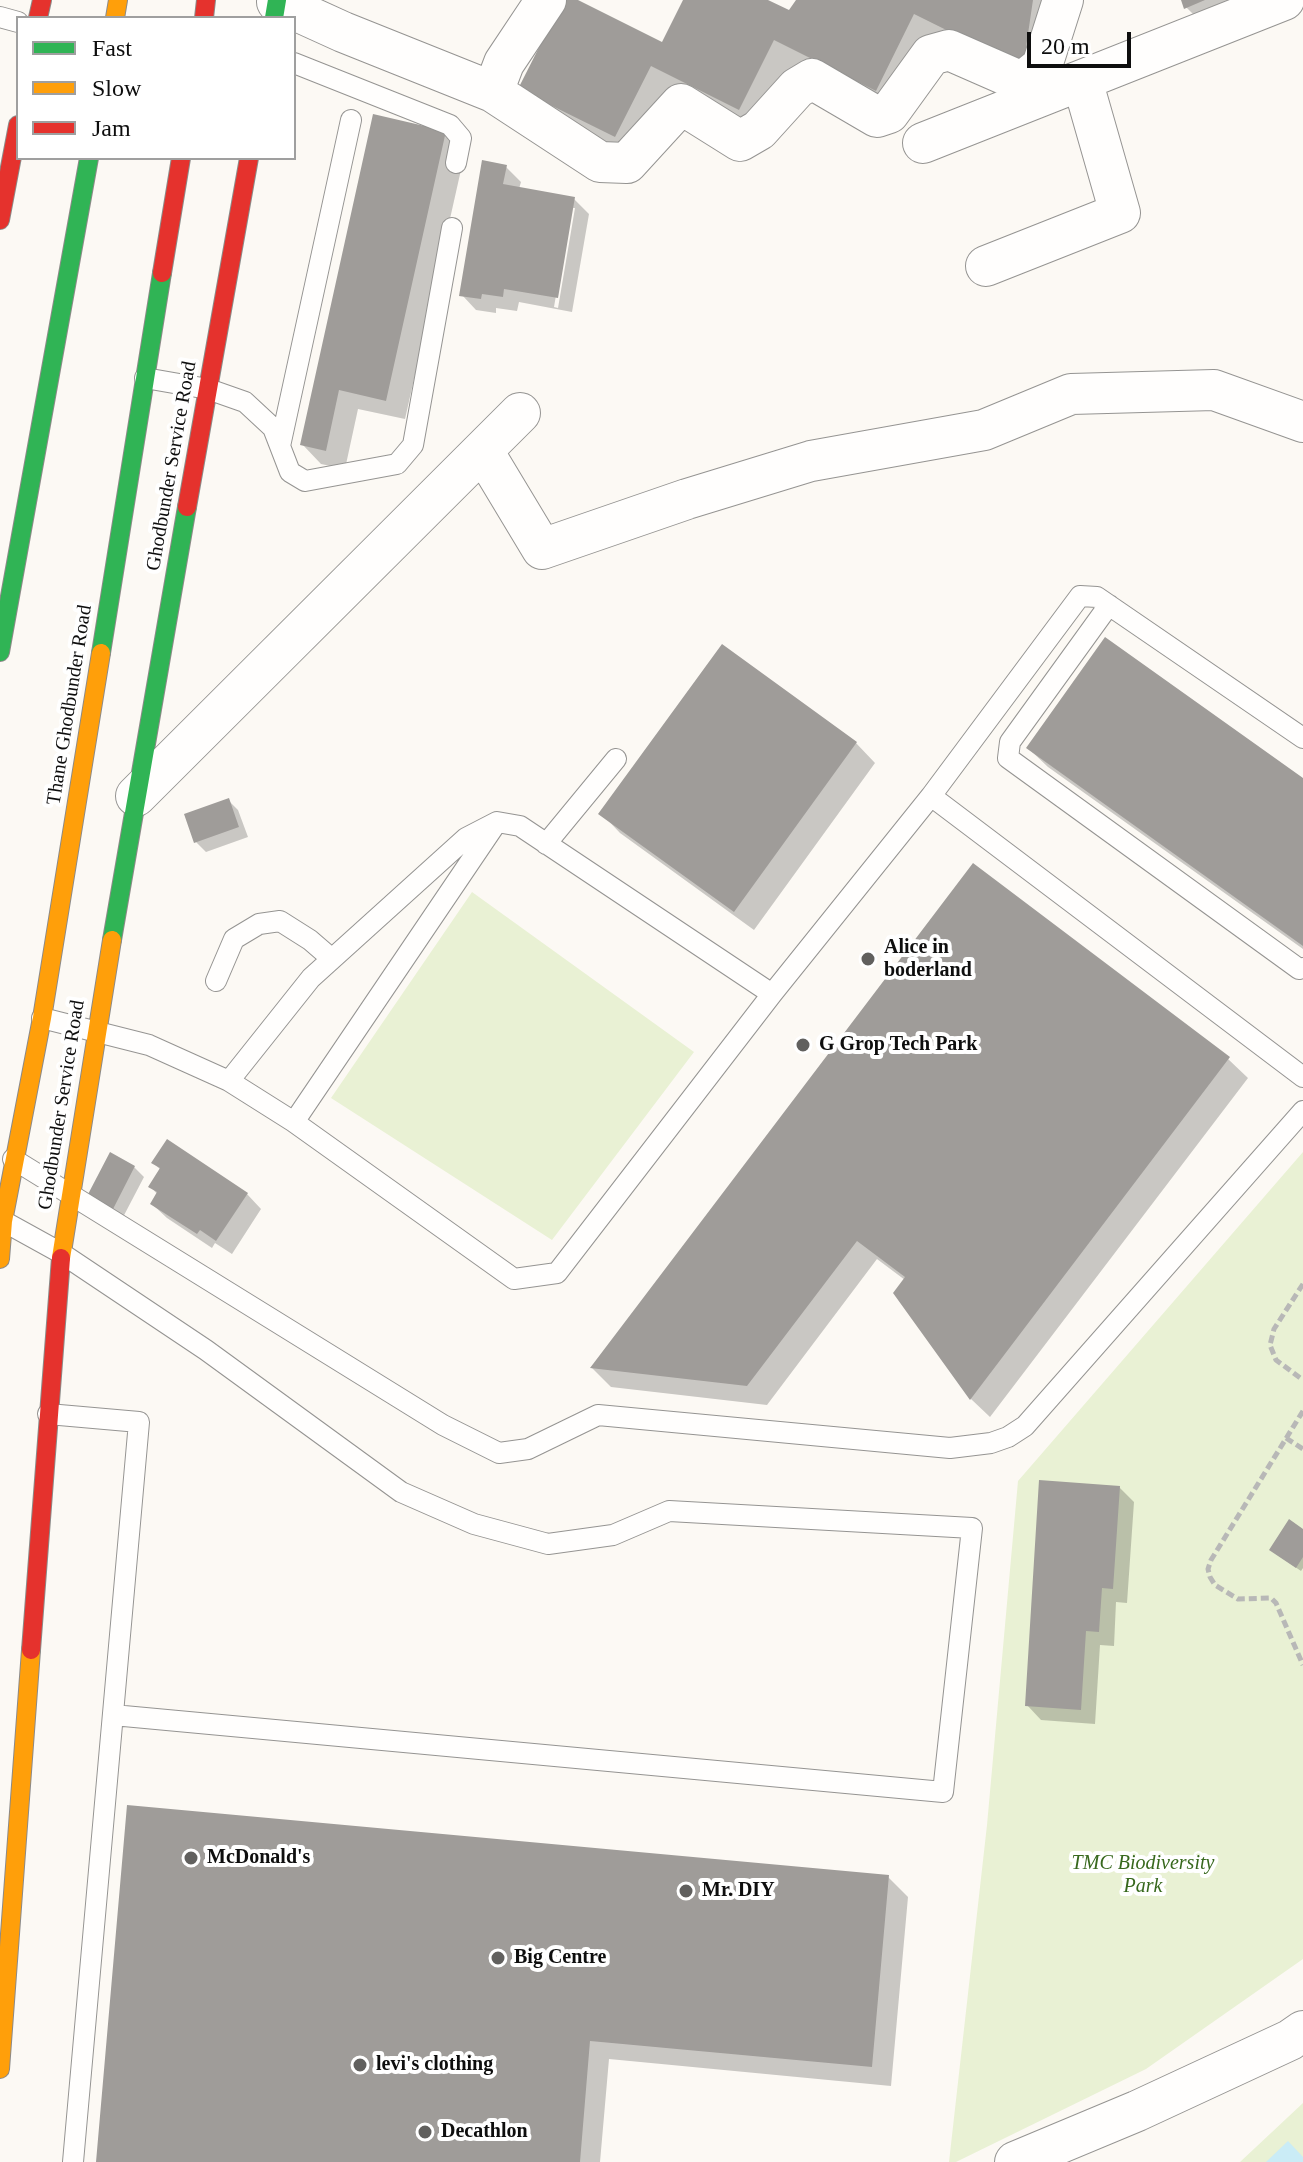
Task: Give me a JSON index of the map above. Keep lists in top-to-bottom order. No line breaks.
{"streets":{"street":["Ghodbunder Service Road","Thane Ghodbunder Road"]},"parks":["TMC Biodiversity Park"],"places":["Alice in boderland","G Grop Tech Park","McDonald's","Mr. DIY","Big Centre","levi's clothing","Decathlon"],"legend":["Fast","Slow","Jam"],"scale_bar":"20 m"}
